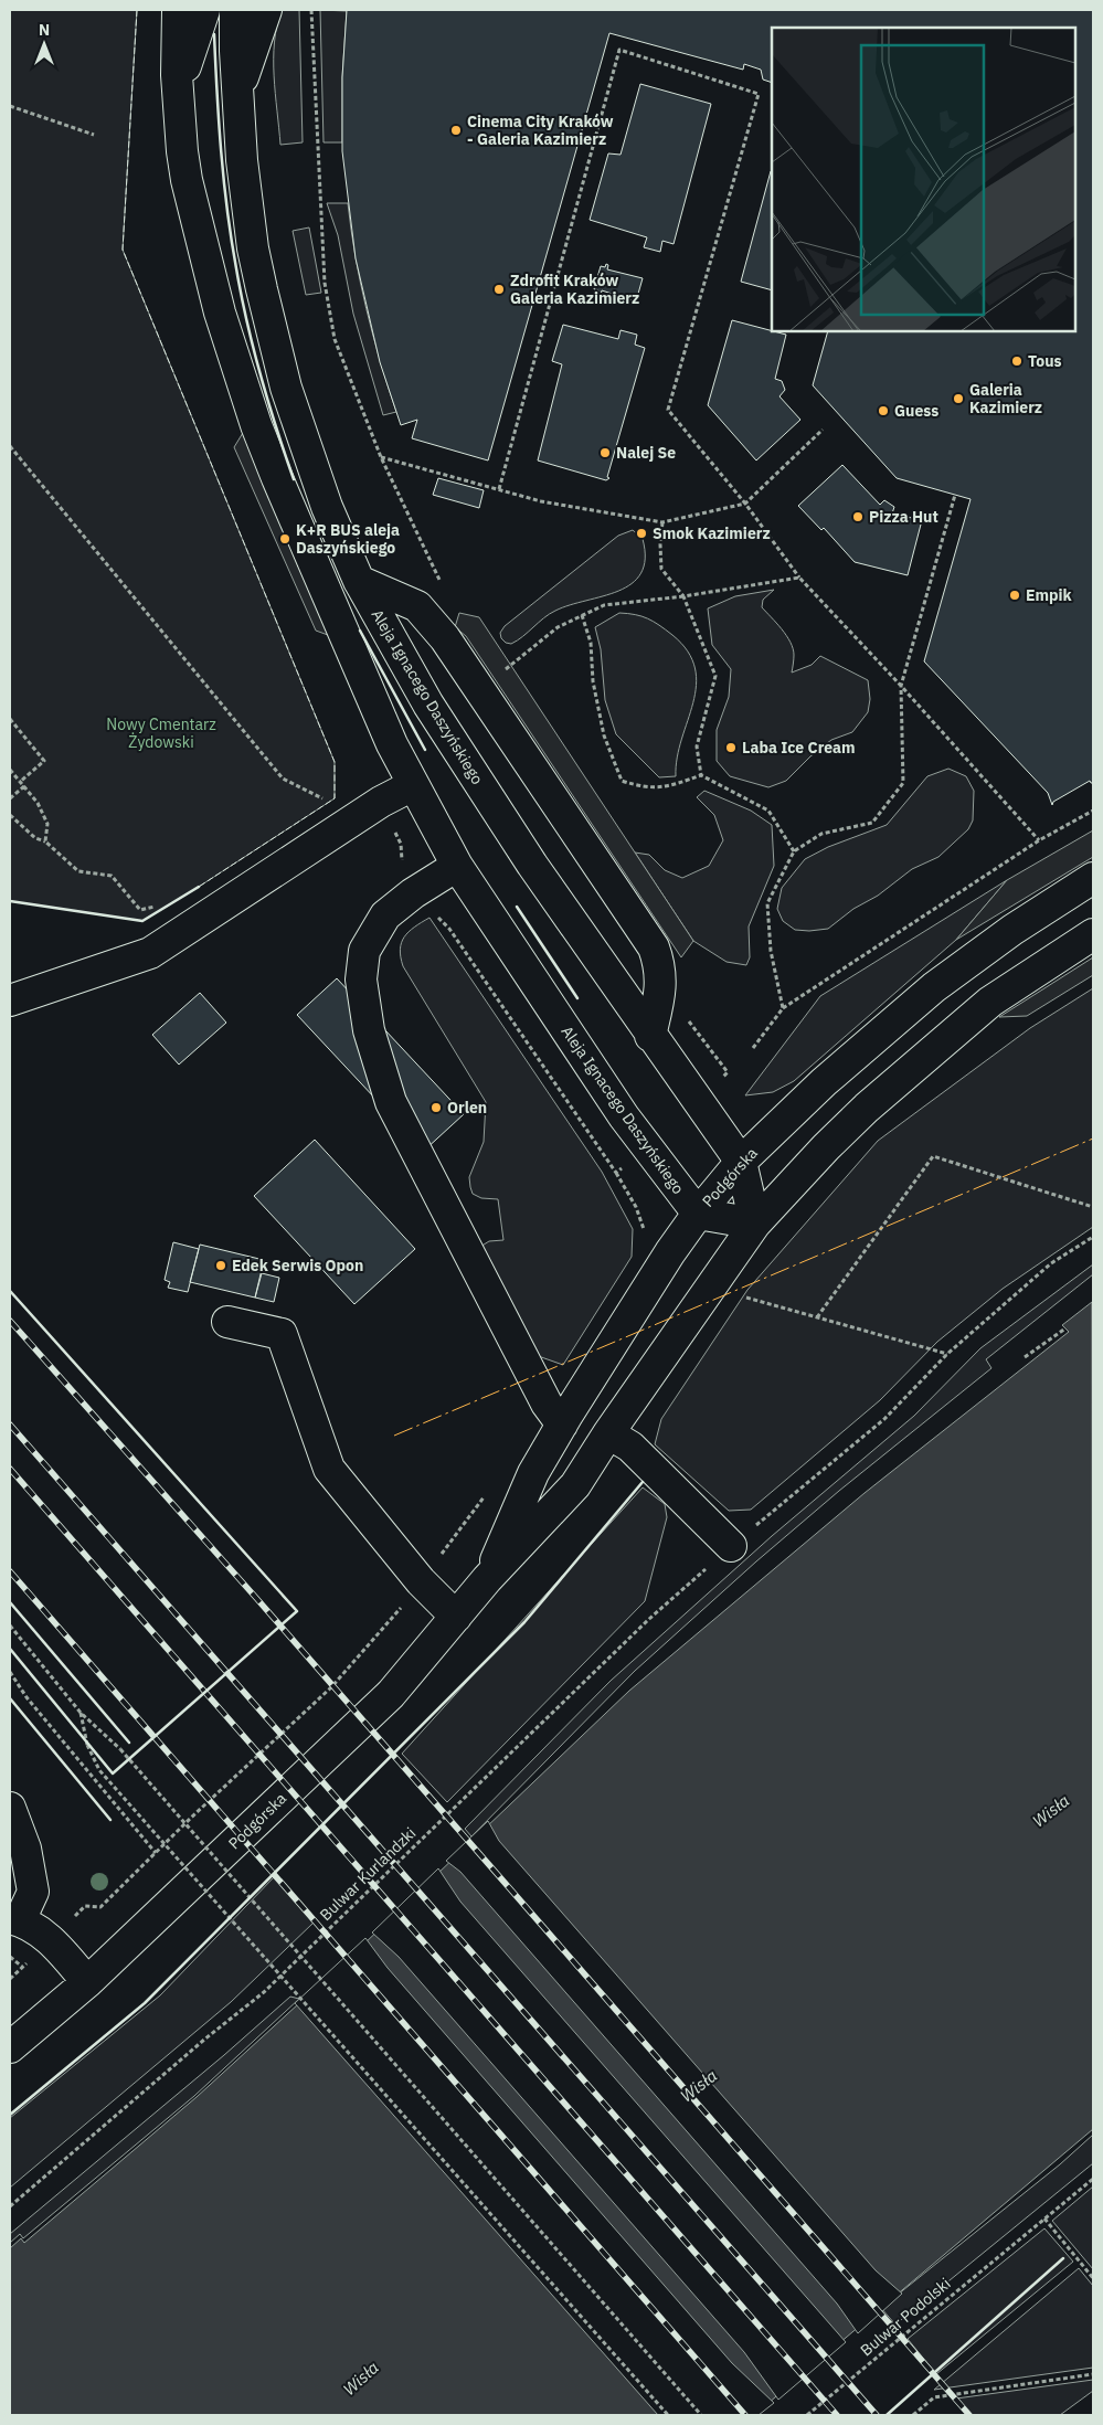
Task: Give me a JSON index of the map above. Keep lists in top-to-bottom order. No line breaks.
{"streets":{"street":["Aleja Ignacego Daszyńskiego","Podgórska"],"path":["Bulwar Kurlandzki","Bulwar Podolski"]},"crossings":[["Aleja Ignacego Daszyńskiego","Podgórska"]],"water":["Wisła"],"parks":["Nowy Cmentarz Żydowski"],"places":["Cinema City Kraków - Galeria Kazimierz","Zdrofit Kraków Galeria Kazimierz","Tous","Galeria Kazimierz","Guess","Nalej Se","Pizza Hut","Smok Kazimierz","K+R BUS aleja Daszyńskiego","Empik","Laba Ice Cream","Orlen","Edek Serwis Opon"],"north":"top"}
